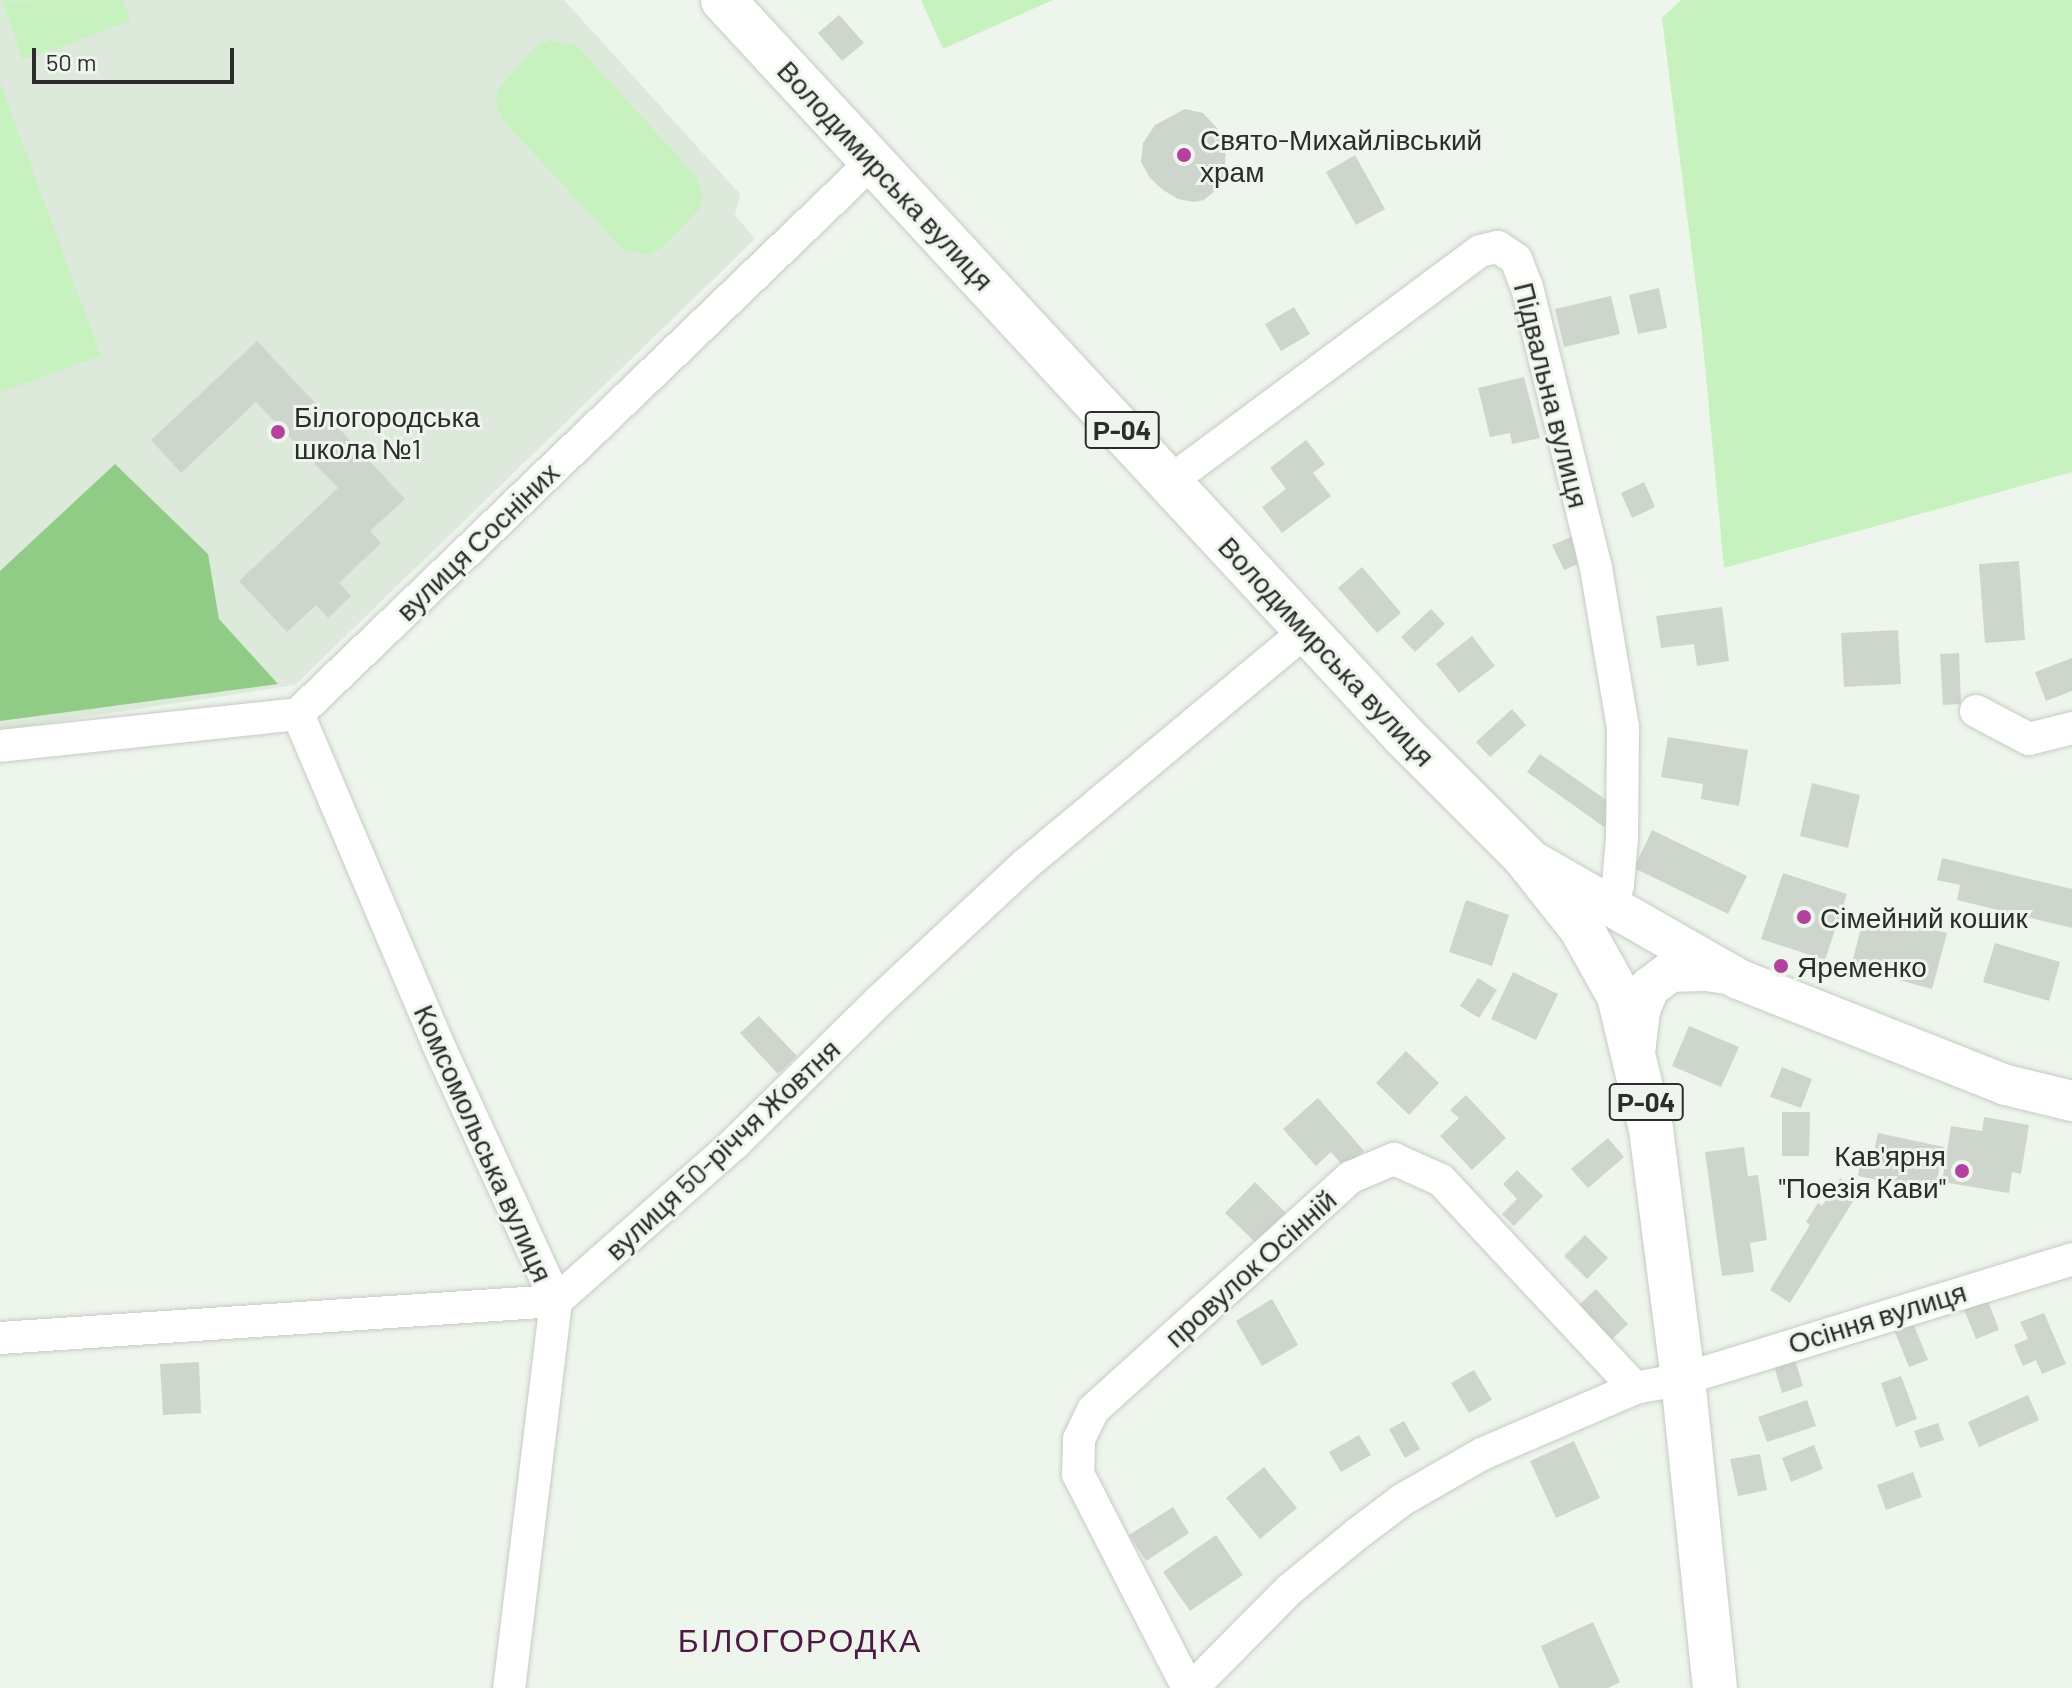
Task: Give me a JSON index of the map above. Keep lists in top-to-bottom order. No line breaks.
{"streets":{"main road":["Володимирська вулиця","Р-04"],"street":["Підвальна вулиця","вулиця Сосніних","Комсомольська вулиця","вулиця 50-річчя Жовтня","провулок Осінній","Осіння вулиця"]},"crossings":[["Володимирська вулиця","Підвальна вулиця"],["Володимирська вулиця","Р-04"],["Володимирська вулиця","вулиця Сосніних"],["Володимирська вулиця","вулиця 50-річчя Жовтня"],["Р-04","Осіння вулиця"],["вулиця Сосніних","Комсомольська вулиця"],["Комсомольська вулиця","вулиця 50-річчя Жовтня"],["провулок Осінній","Осіння вулиця"]],"districts":["БІЛОГОРОДКА"],"places":["Свято-Михайлівський храм","Білогородська школа №1","Сімейний кошик","Яременко","Кав'ярня \"Поезія Кави\""],"scale_bar":"50 m"}
